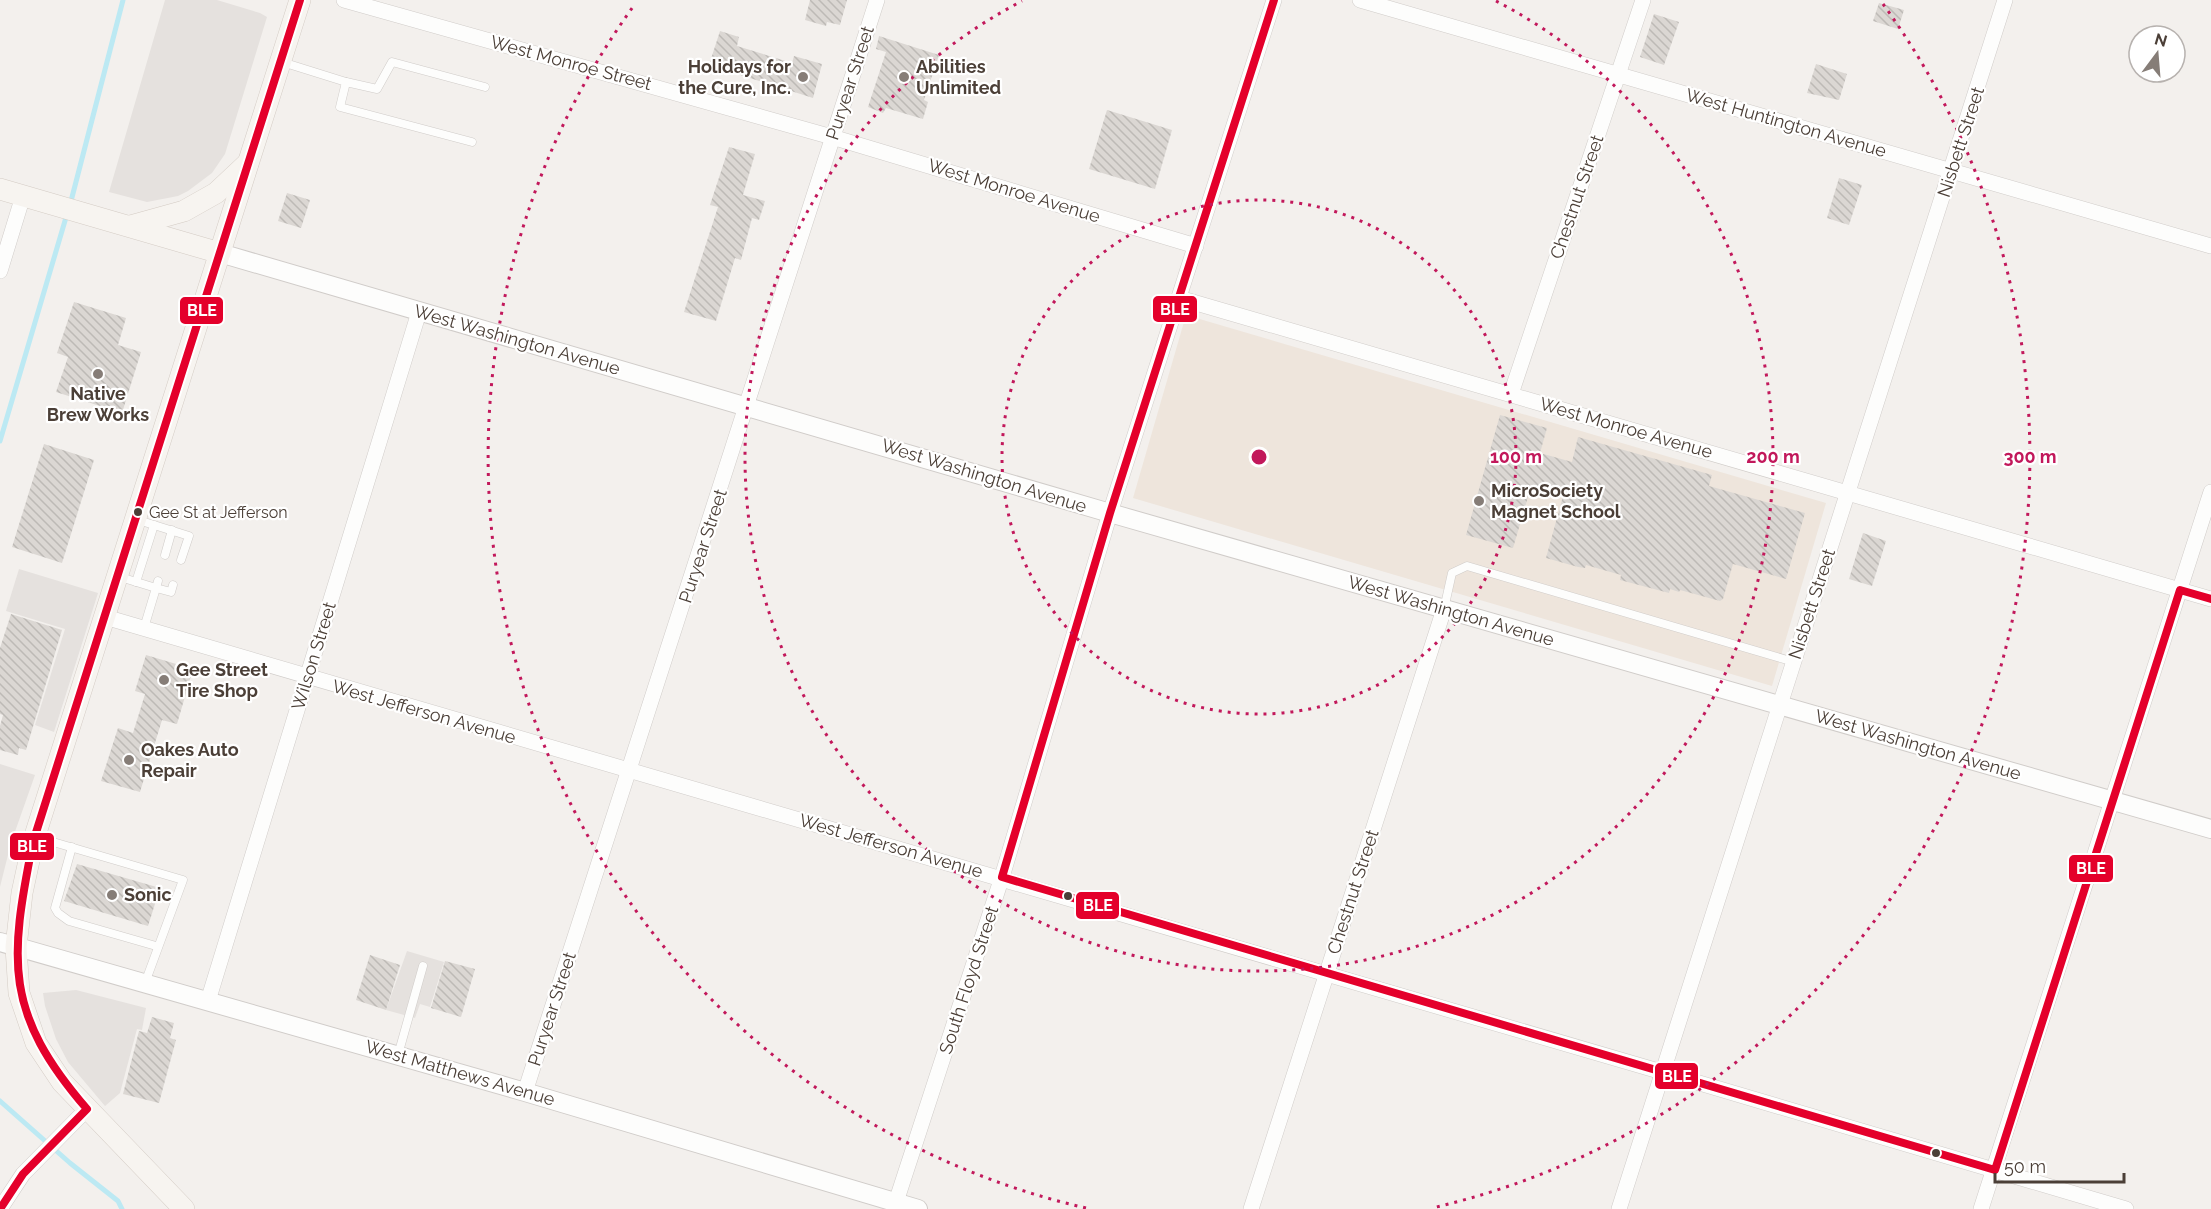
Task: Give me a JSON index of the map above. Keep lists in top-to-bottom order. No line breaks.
{"streets":{"main road":["West Washington Avenue"],"street":["West Monroe Street","Puryear Street","West Huntington Avenue","Nisbett Street","West Monroe Avenue","Chestnut Street","Wilson Street","West Jefferson Avenue","South Floyd Street","West Matthews Avenue"]},"crossings":[["West Monroe Street","Puryear Street"],["West Monroe Street","West Monroe Avenue"],["Puryear Street","West Monroe Avenue"],["Puryear Street","West Washington Avenue"],["Puryear Street","West Jefferson Avenue"],["Puryear Street","West Matthews Avenue"],["West Huntington Avenue","Nisbett Street"],["West Huntington Avenue","Chestnut Street"],["Nisbett Street","West Monroe Avenue"],["Nisbett Street","West Washington Avenue"],["Nisbett Street","West Jefferson Avenue"],["West Monroe Avenue","Chestnut Street"],["West Monroe Avenue","South Floyd Street"],["Chestnut Street","West Washington Avenue"],["Chestnut Street","West Jefferson Avenue"],["West Washington Avenue","Wilson Street"],["West Washington Avenue","South Floyd Street"],["Wilson Street","West Jefferson Avenue"],["Wilson Street","West Matthews Avenue"],["West Jefferson Avenue","South Floyd Street"],["South Floyd Street","West Matthews Avenue"]],"places":["Holidays for the Cure, Inc.","Abilities Unlimited","Native Brew Works","MicroSociety Magnet School","Gee St at Jefferson","Gee Street Tire Shop","Oakes Auto Repair","Sonic"],"lines":["transit line BLE"],"scale_bar":"50 m","north":"top","rings":["100 m","200 m","300 m"]}
